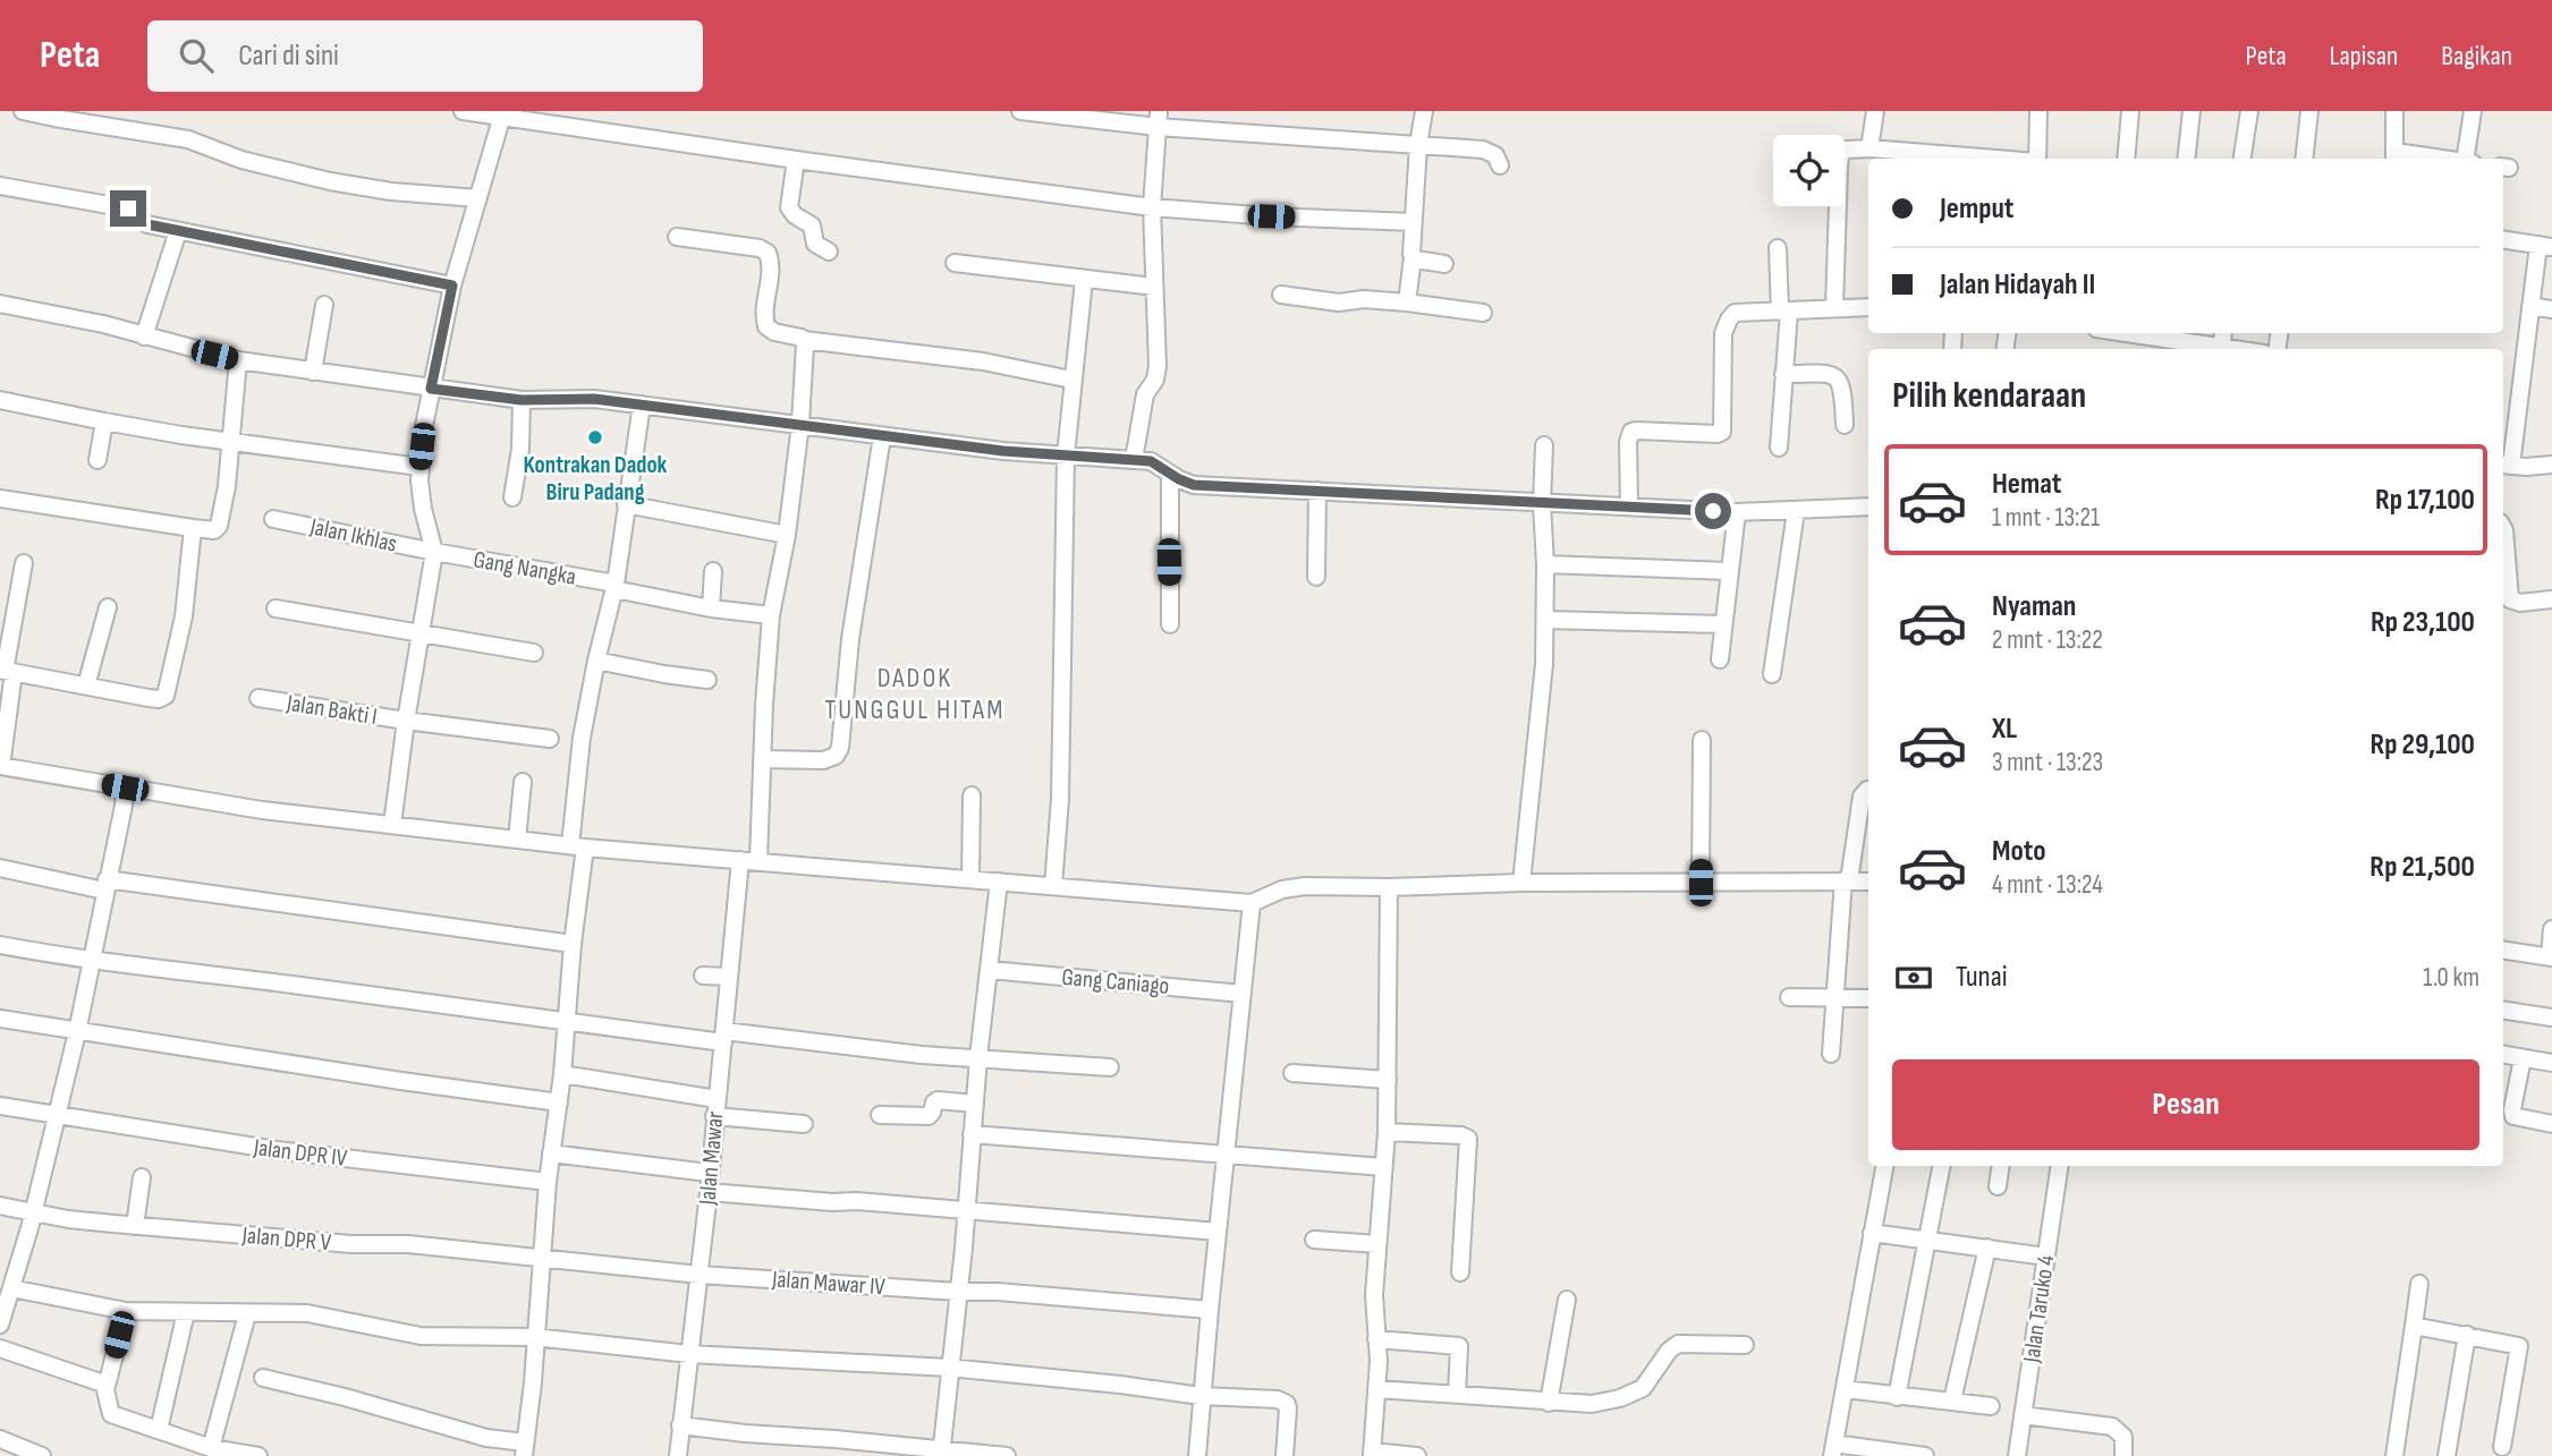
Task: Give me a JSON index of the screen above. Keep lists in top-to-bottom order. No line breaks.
{"streets":{"street":["Jalan Ikhlas","Gang Nangka","Jalan Bakti I","Gang Caniago","Jalan DPR IV","Jalan Mawar","Jalan DPR V","Jalan Mawar IV","Jalan Taruko 4"]},"crossings":[["Jalan Ikhlas","Gang Nangka"],["Jalan Mawar","Jalan DPR V"],["Jalan Mawar","Jalan Mawar IV"],["Jalan DPR V","Jalan Mawar IV"]],"districts":["DADOK TUNGGUL HITAM"],"places":["Kontrakan Dadok Biru Padang"],"page":{"header":"Peta","search":"Cari di sini","nav":["Peta","Lapisan","Bagikan"],"banner":["Jemput","Jalan Hidayah II"],"heading":"Pilih kendaraan","list":[{"name":"Hemat","note":"1 mnt · 13:21","value":"Rp 17,100"},{"name":"Nyaman","note":"2 mnt · 13:22","value":"Rp 23,100"},{"name":"XL","note":"3 mnt · 13:23","value":"Rp 29,100"},{"name":"Moto","note":"4 mnt · 13:24","value":"Rp 21,500"}],"pay":["Tunai","1.0 km"],"buttons":"Pesan"}}
